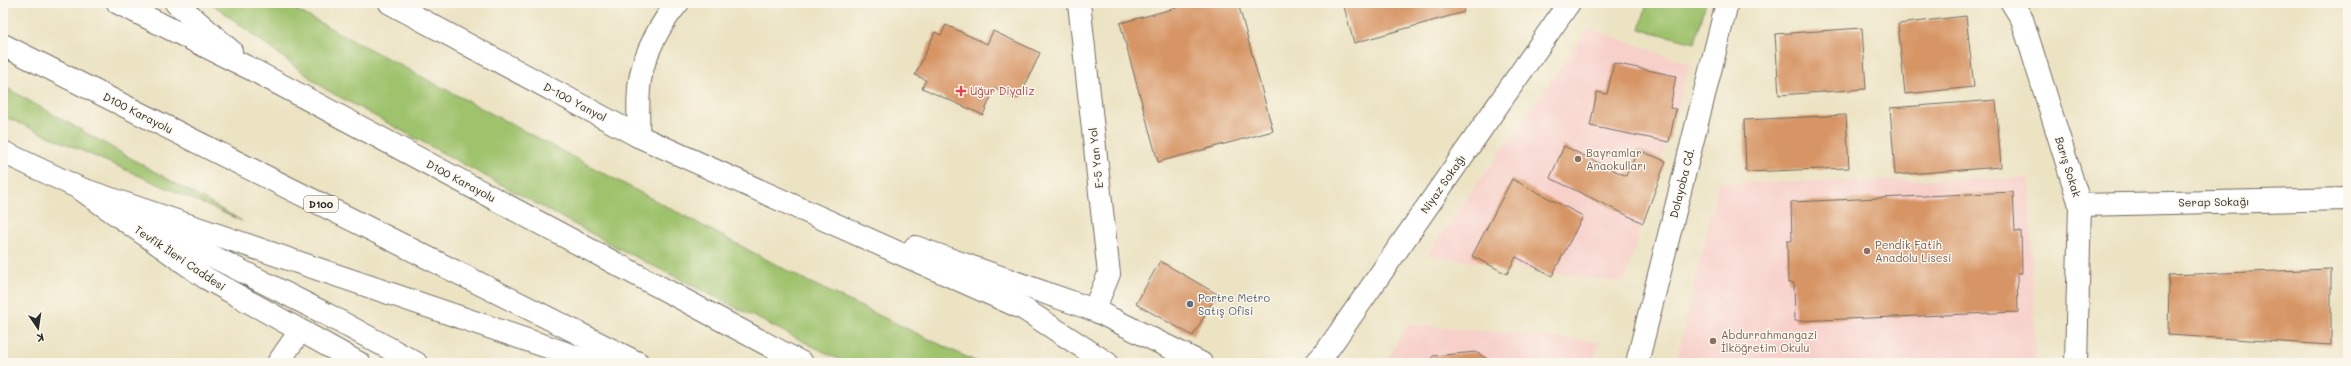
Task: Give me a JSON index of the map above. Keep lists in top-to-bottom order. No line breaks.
{"streets":{"main road":["D-100 Yanyol","D100 Karayolu","E-5 Yan Yol","Barış Sokak","Dolayoba Cd.","Niyaz Sokağı","Serap Sokağı","D100","Tevfik İleri Caddesi"]},"crossings":[["Barış Sokak","Serap Sokağı"]],"places":{"health":["Uğur Diyaliz"],"other":["Bayramlar Anaokulları","Pendik Fatih Anadolu Lisesi","Portre Metro Satış Ofisi","Abdurrahmangazi İlköğretim Okulu"]},"north":"bottom"}
